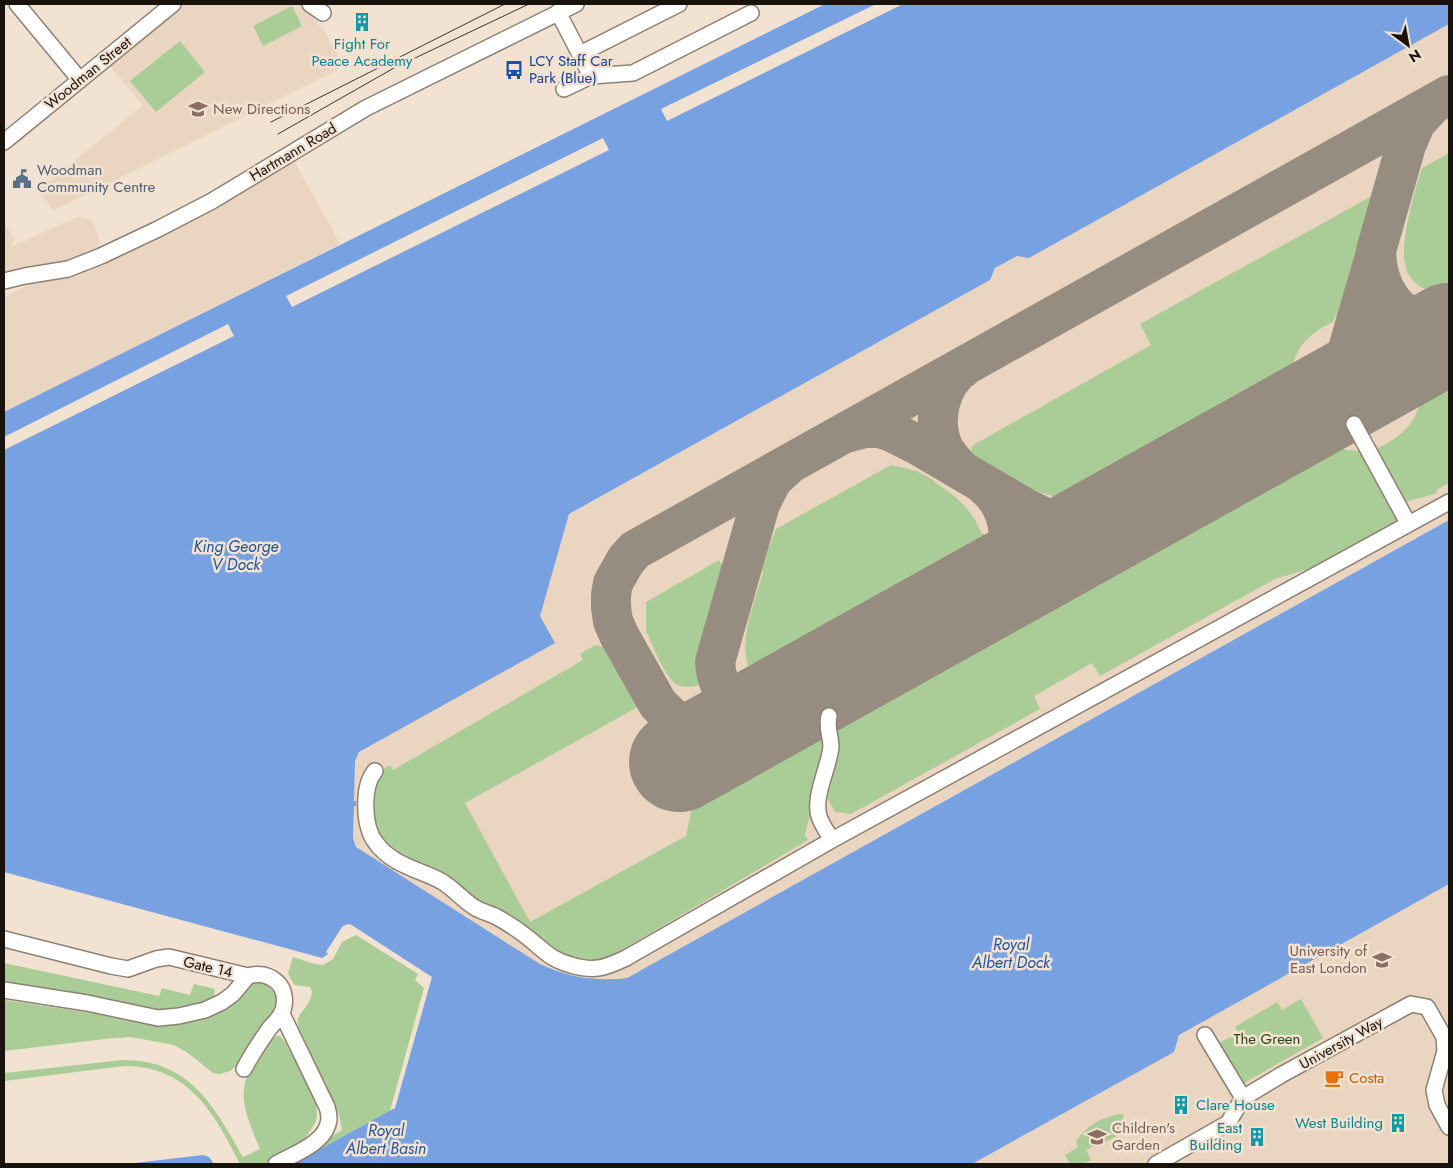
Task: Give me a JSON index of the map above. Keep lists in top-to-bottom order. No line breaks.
{"streets":{"street":["Woodman Street","Hartmann Road","Gate 14","University Way"]},"water":["King George V Dock","Royal Albert Dock","Royal Albert Basin"],"parks":["The Green"],"places":{"building":["Fight For Peace Academy","Clare House","West Building","East Building"],"bus stop":["LCY Staff Car Park (Blue)"],"school or university":["New Directions","University of East London","Children's Garden"],"public building":["Woodman Community Centre"],"cafe":["Costa"]},"north":"bottom right"}
